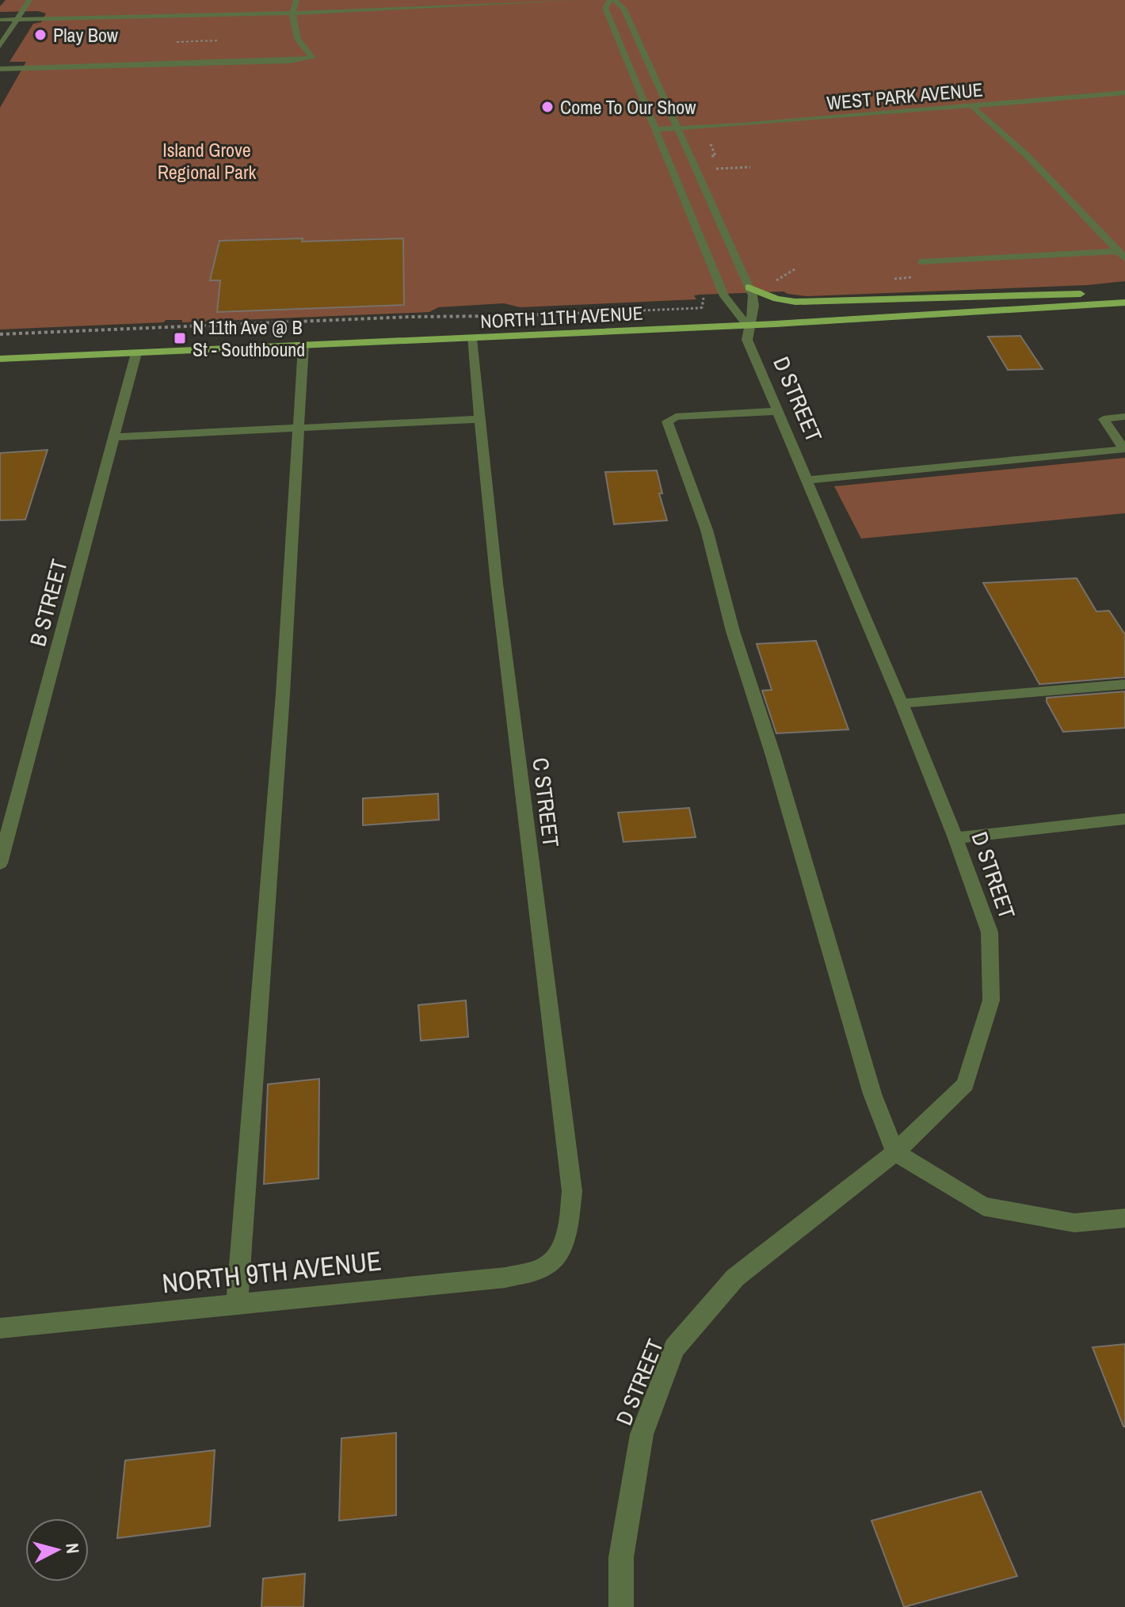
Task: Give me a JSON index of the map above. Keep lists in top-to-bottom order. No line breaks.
{"streets":{"main road":["NORTH 11TH AVENUE"],"street":["WEST PARK AVENUE","D STREET","B STREET","C STREET","NORTH 9TH AVENUE"]},"crossings":[["WEST PARK AVENUE","D STREET"],["NORTH 11TH AVENUE","D STREET"],["NORTH 11TH AVENUE","B STREET"],["NORTH 11TH AVENUE","C STREET"],["C STREET","NORTH 9TH AVENUE"]],"parks":["Island Grove Regional Park"],"places":{"other":["Play Bow","Come To Our Show"],"transit":["N 11th Ave @ B St - Southbound"]},"north":"right"}
